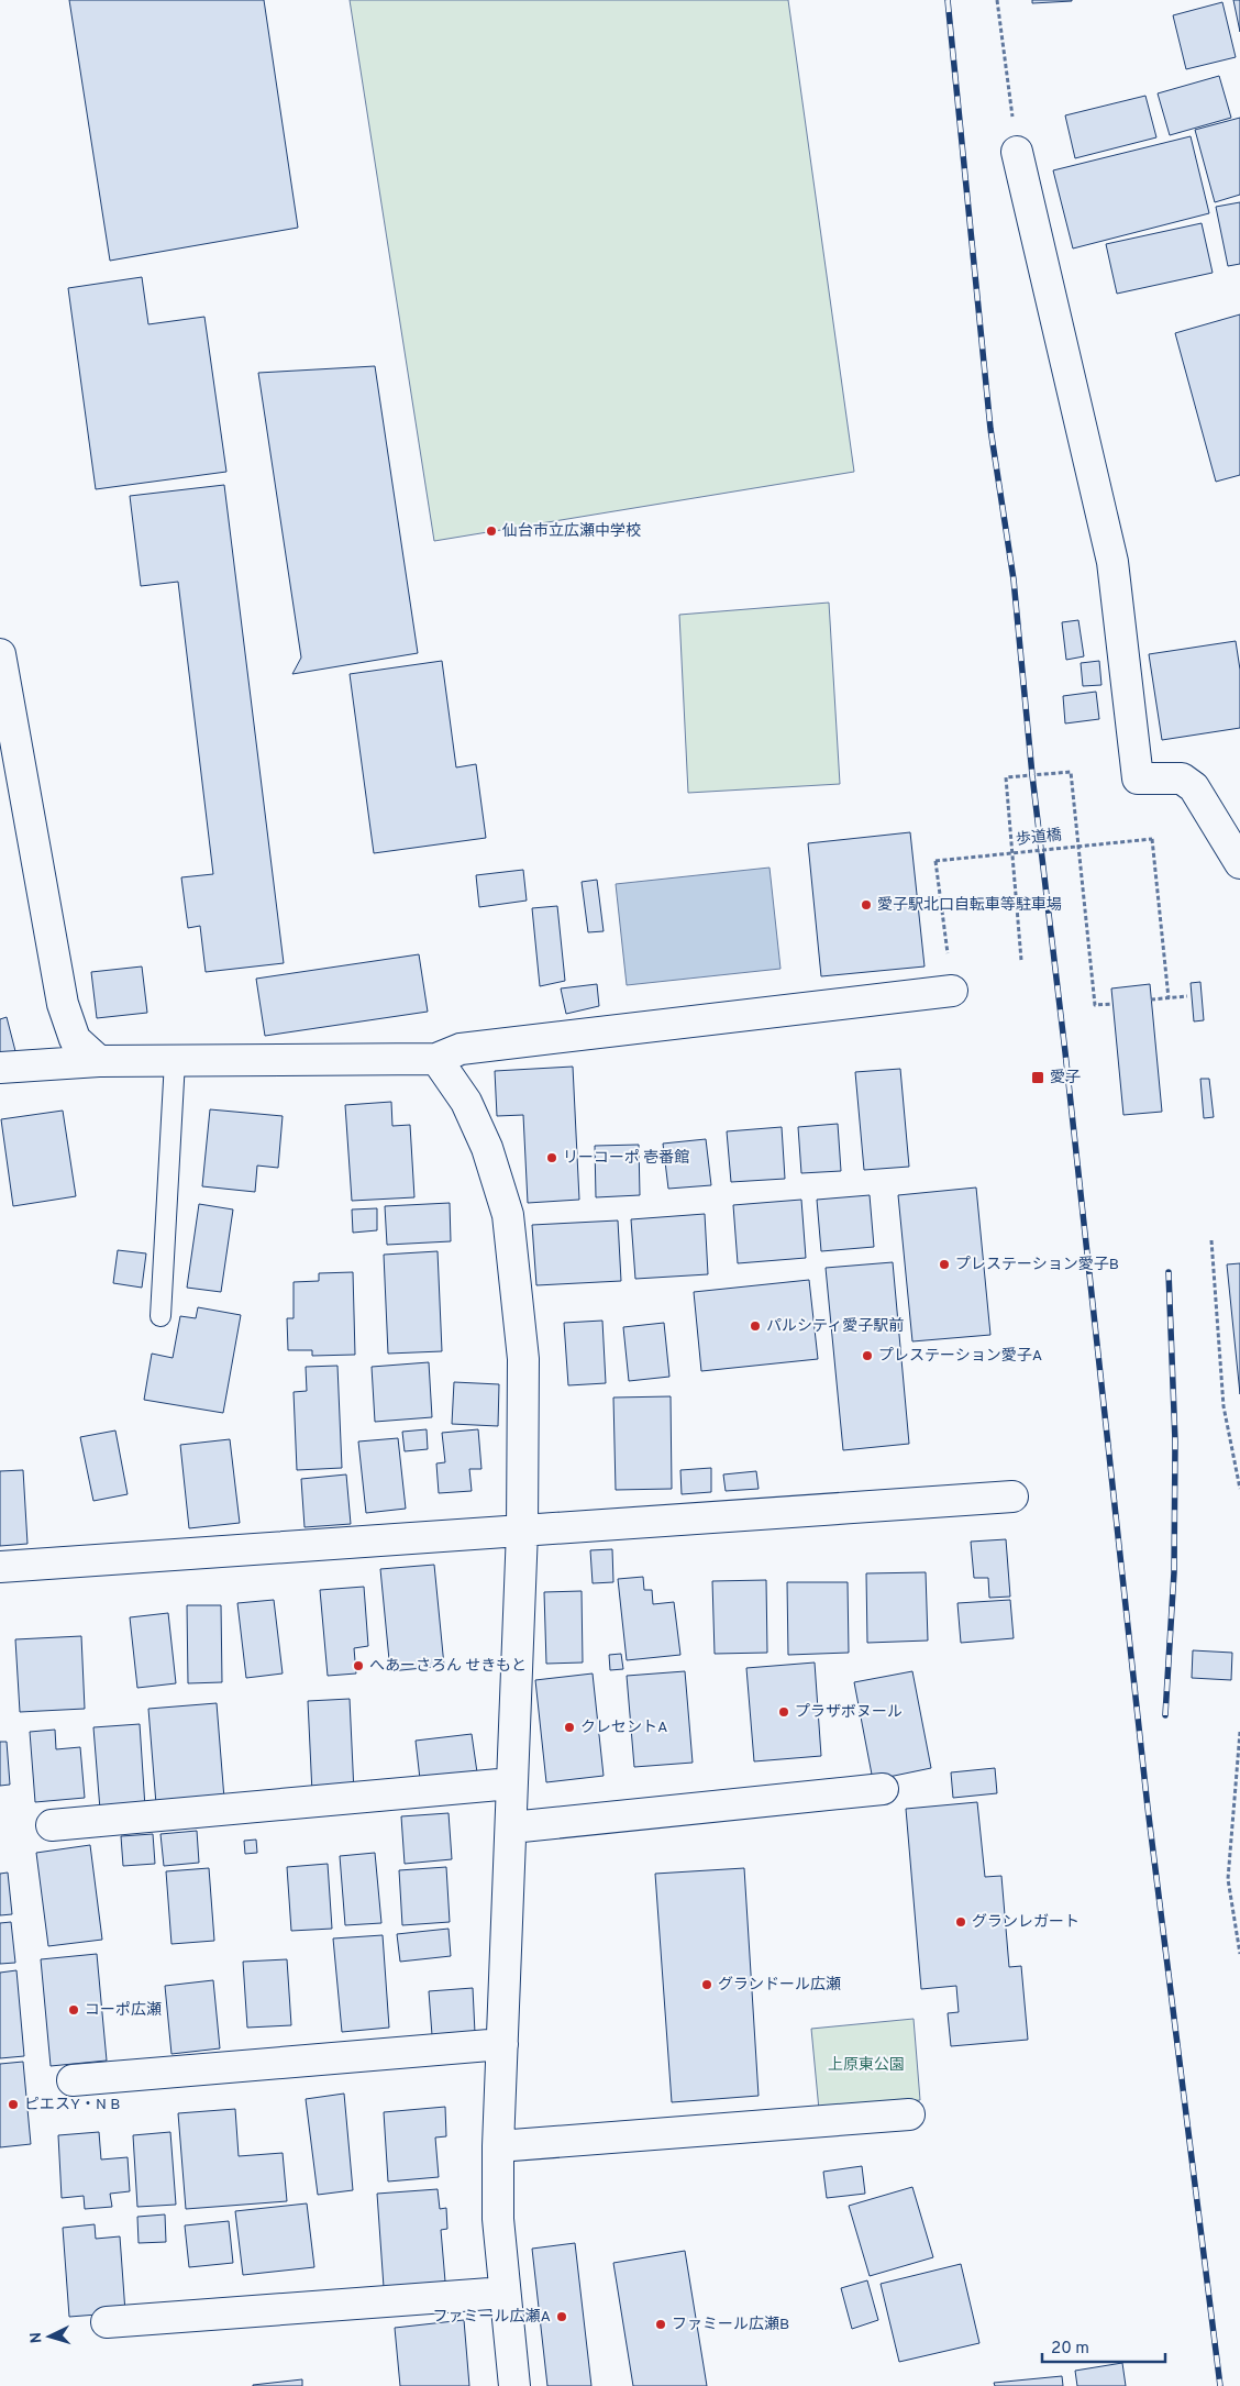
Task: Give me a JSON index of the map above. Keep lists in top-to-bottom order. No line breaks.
{"streets":{"path":["歩道橋"]},"parks":["上原東公園"],"places":{"other":["仙台市立広瀬中学校","愛子駅北口自転車等駐車場","リーコーポ 壱番館","プレステーション愛子B","パルシティ愛子駅前","プレステーション愛子A","へあーさろん せきもと","プラザボヌール","クレセントA","グランレガート","グランドール広瀬","コーポ広瀬","ピエスY・N B","ファミール広瀬A","ファミール広瀬B"],"transit":["愛子"]},"scale_bar":"20 m","north":"left"}
